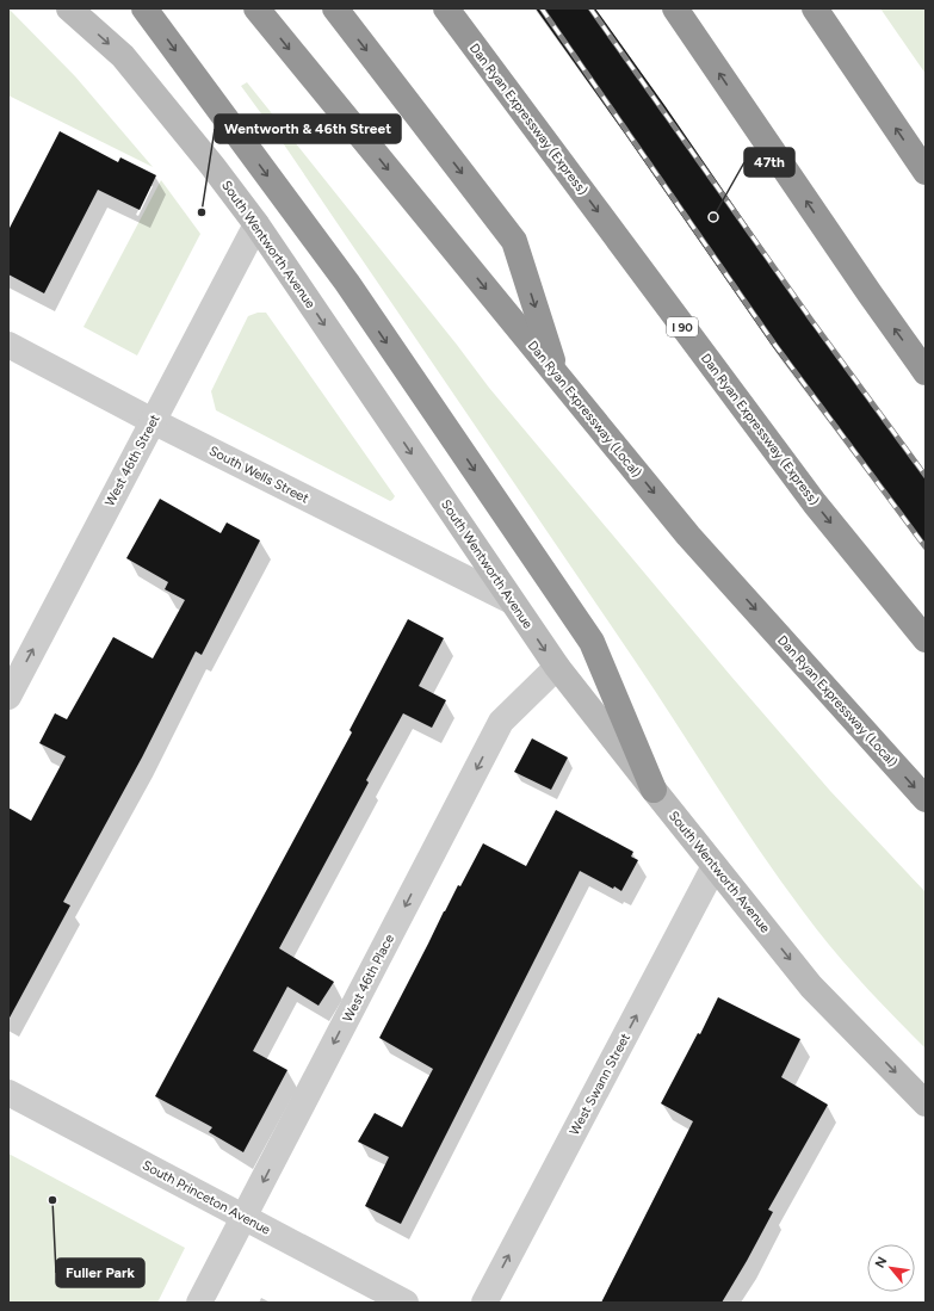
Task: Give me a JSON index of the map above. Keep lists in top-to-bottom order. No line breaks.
{"streets":{"highway":["Dan Ryan Expressway (Express)","I 90","Dan Ryan Expressway (Local)"],"main road":["South Wentworth Avenue"],"street":["West 46th Street","South Wells Street","West 46th Place","West Swann Street","South Princeton Avenue"]},"crossings":[["South Wentworth Avenue","West 46th Street"],["South Wentworth Avenue","South Wells Street"],["South Wentworth Avenue","West 46th Place"],["South Wentworth Avenue","West Swann Street"],["West 46th Street","South Wells Street"],["West 46th Place","South Princeton Avenue"]],"one_way":["South Wentworth Avenue","West 46th Street","West 46th Place","West Swann Street"],"places":["Wentworth & 46th Street","47th","Fuller Park"],"north":"top left"}
